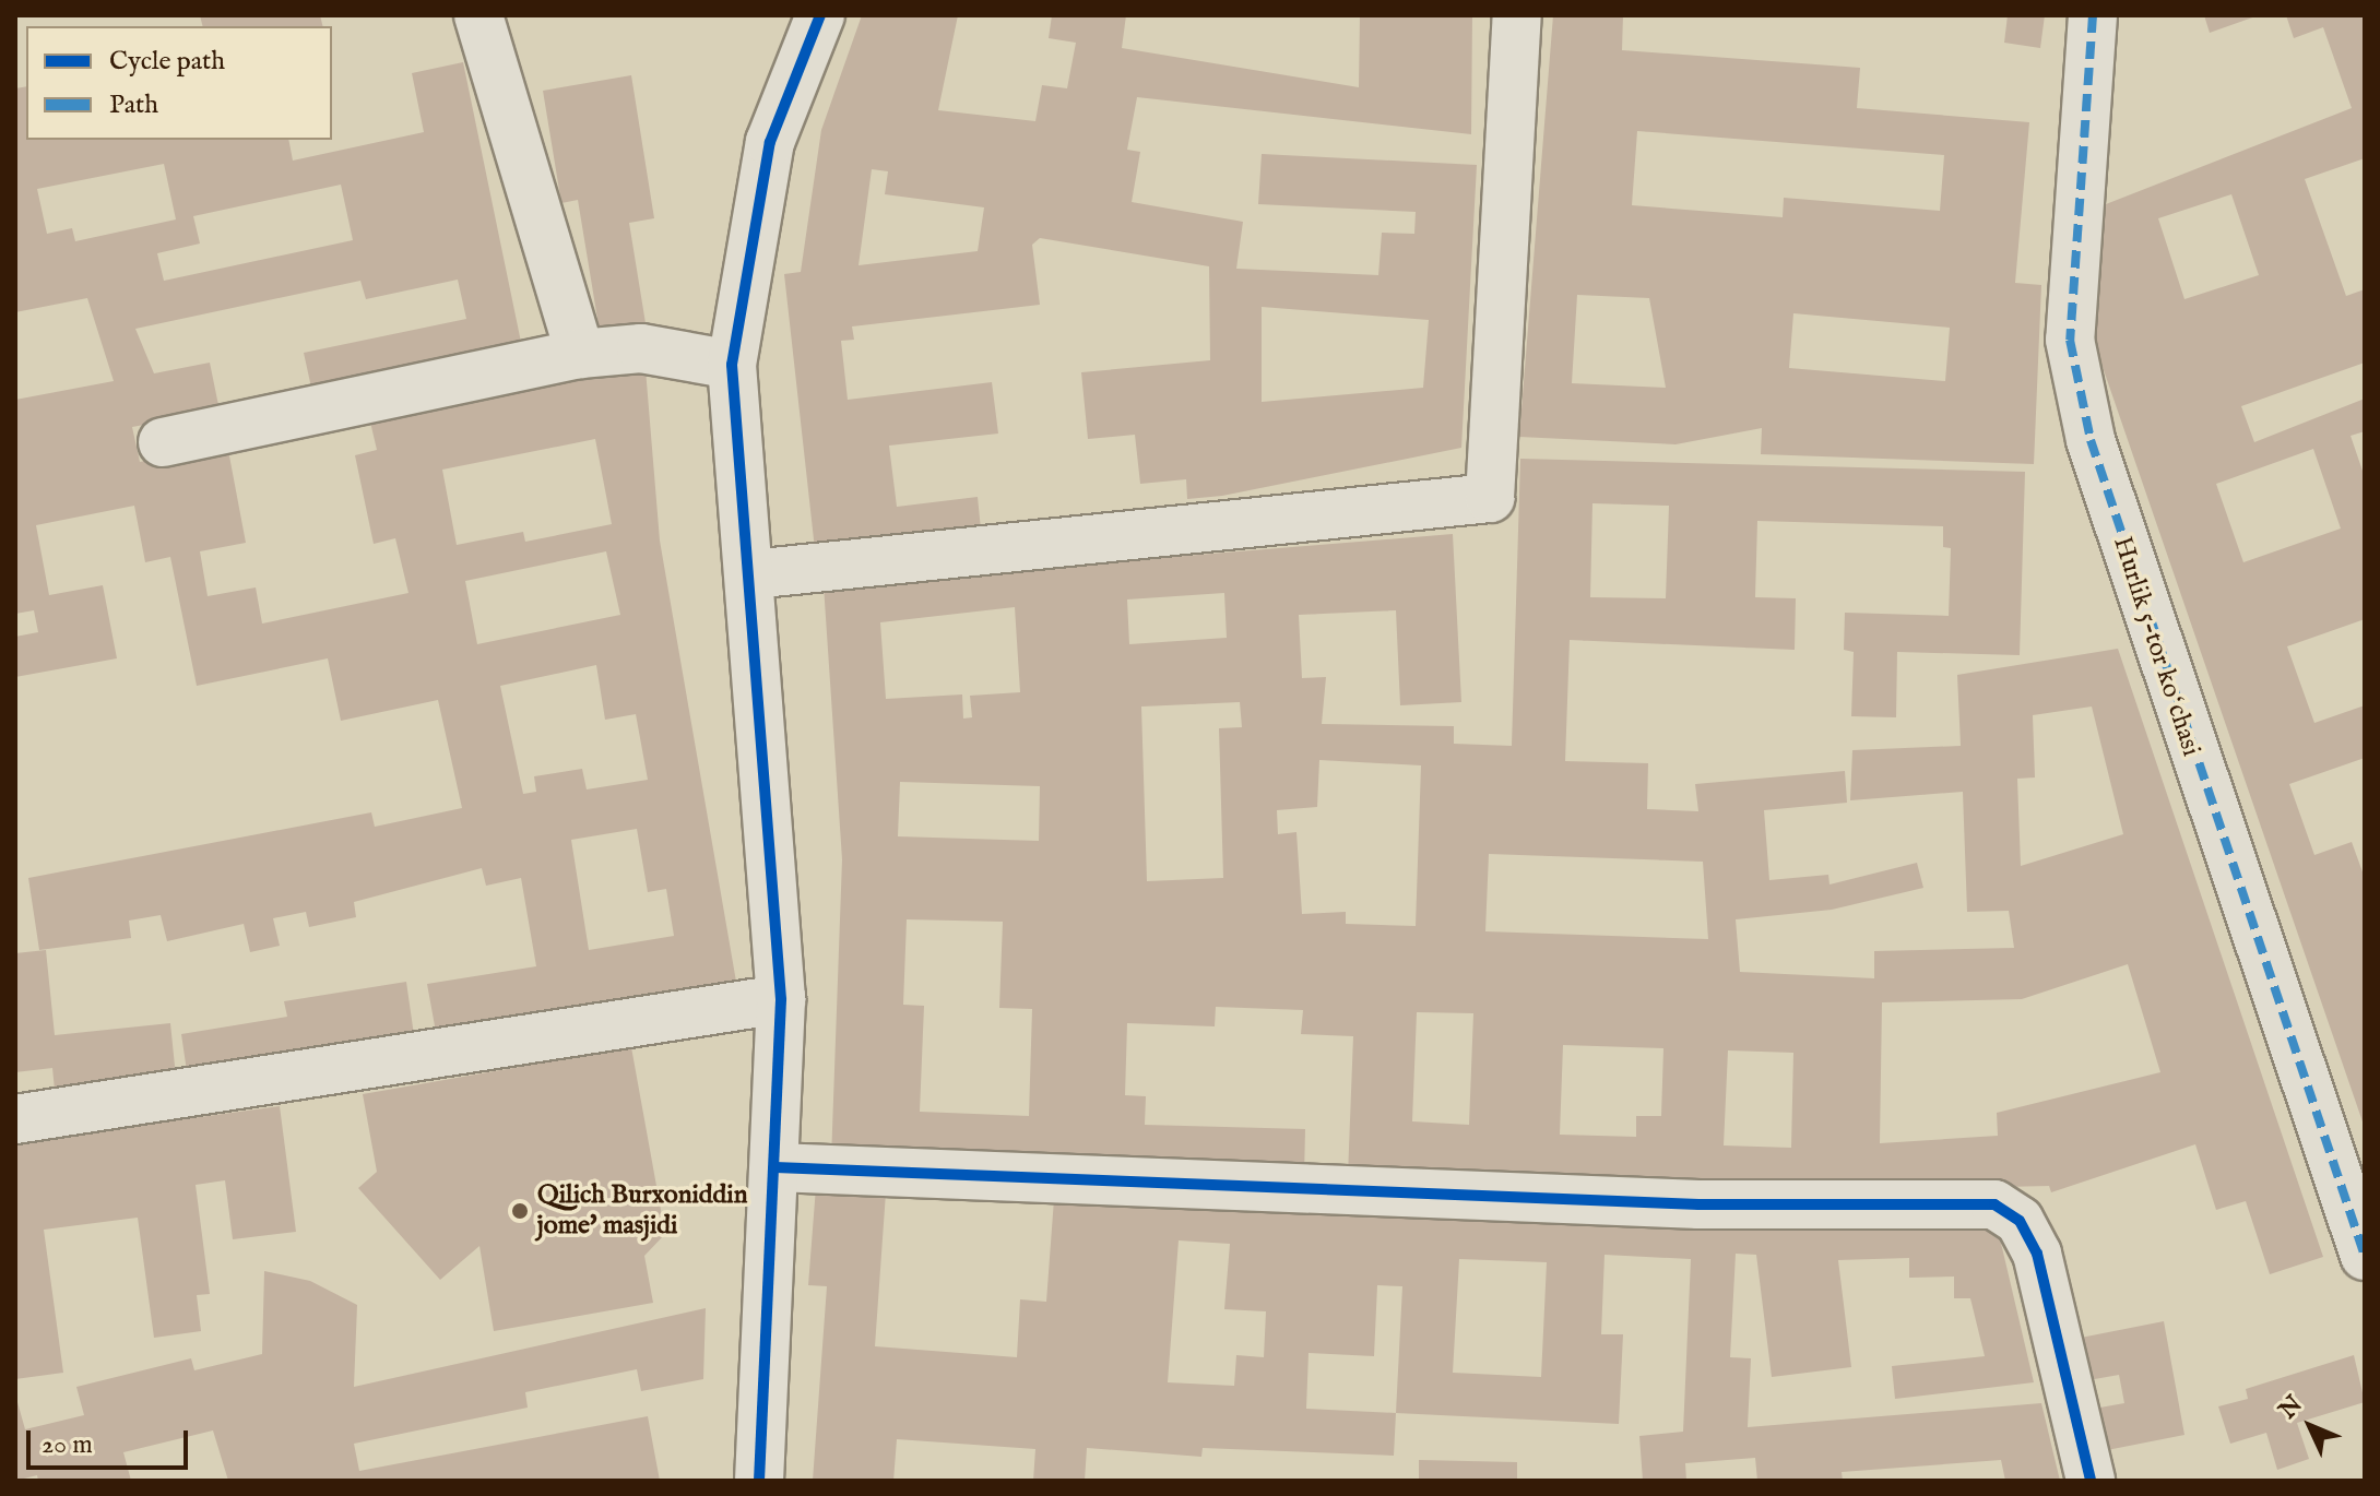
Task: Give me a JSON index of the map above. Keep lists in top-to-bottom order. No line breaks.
{"streets":{"street":["Hurlik 5-tor koʻchasi"]},"places":["Qilich Burxoniddin jome' masjidi"],"legend":["Cycle path","Path"],"scale_bar":"20 m","north":"top left"}
